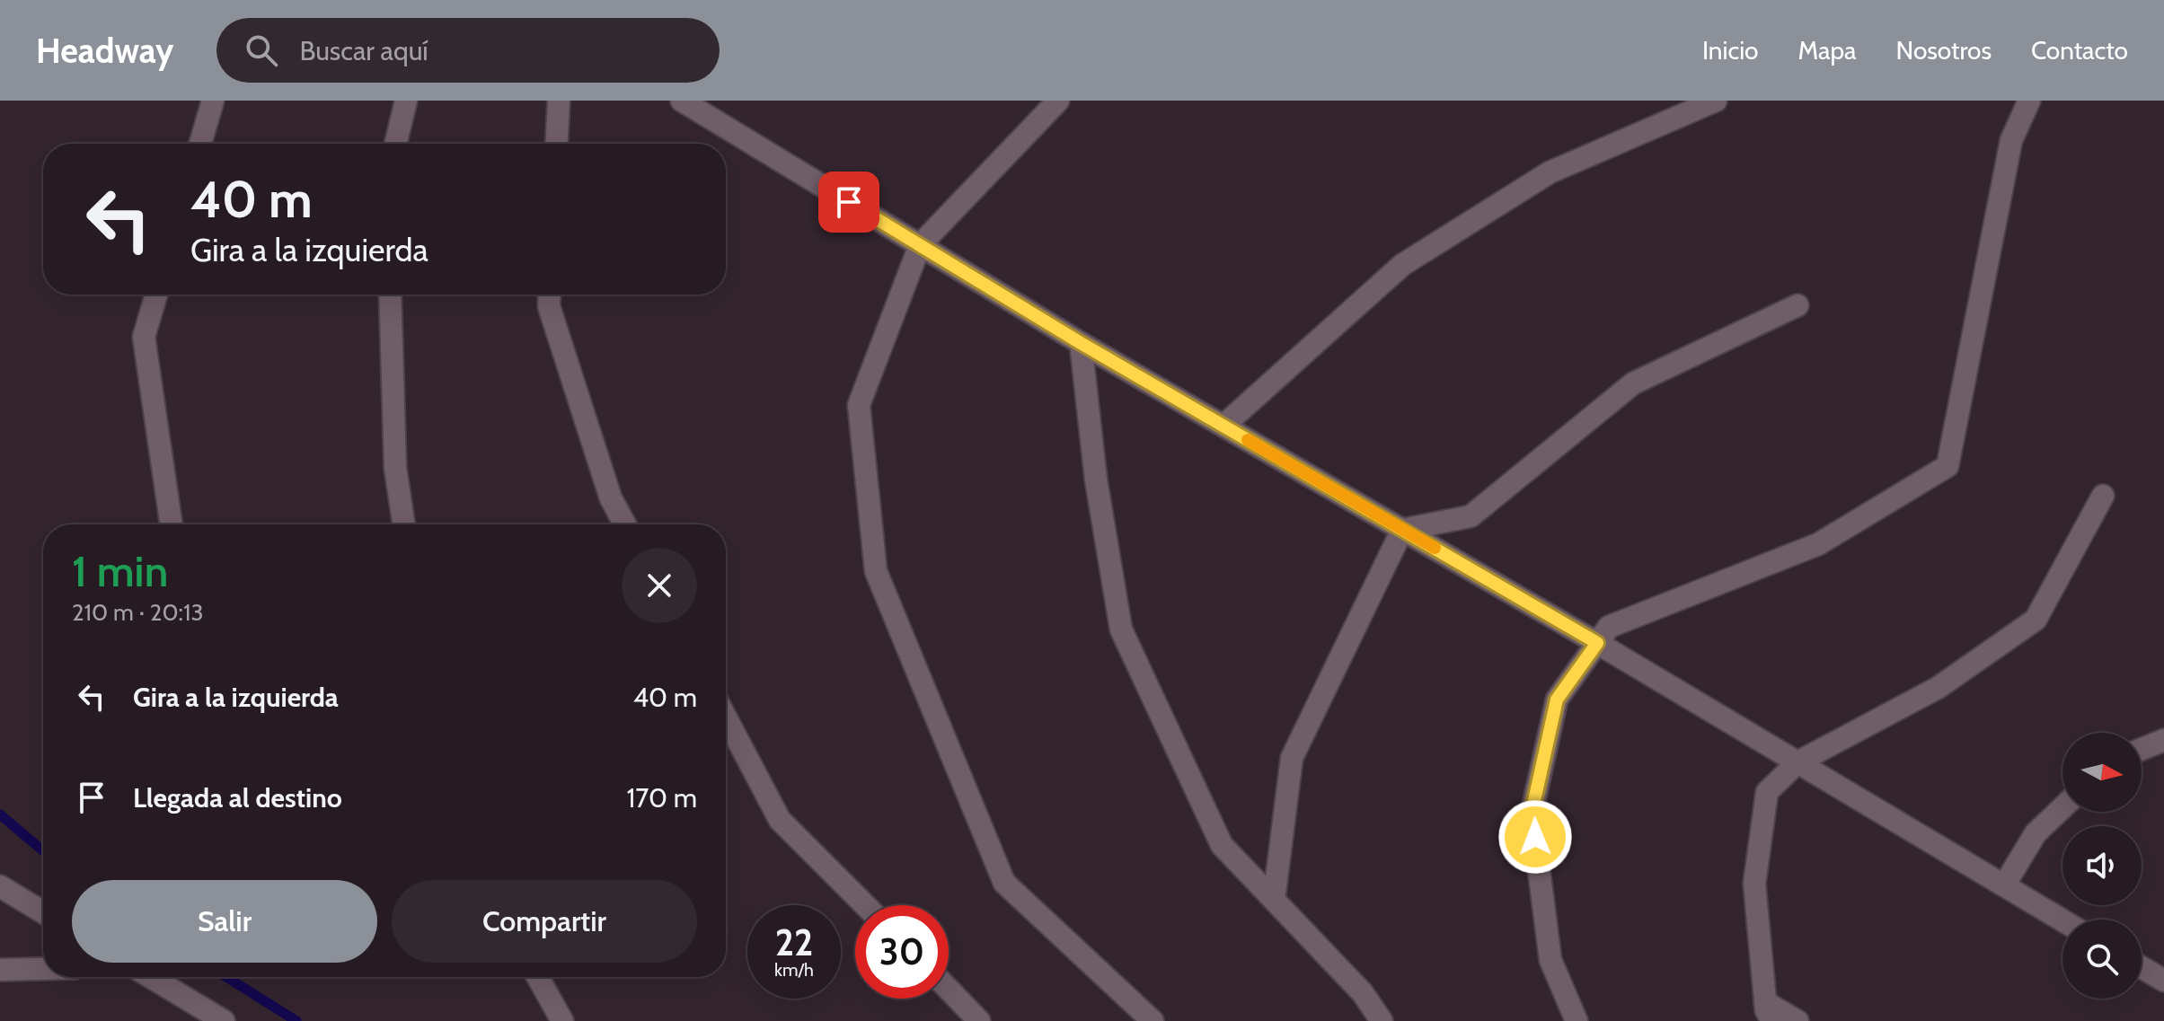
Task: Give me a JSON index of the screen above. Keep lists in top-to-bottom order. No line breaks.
{"north":"right","page":{"header":"Headway","search":"Buscar aquí","nav":["Inicio","Mapa","Nosotros","Contacto"],"turn":["40 m","Gira a la izquierda"],"heading":["1 min","210 m · 20:13"],"list":[{"name":"Gira a la izquierda","value":"40 m"},{"name":"Llegada al destino","value":"170 m"}],"buttons":["Salir","Compartir"],"speed":"22 km/h","limit":"30"}}
